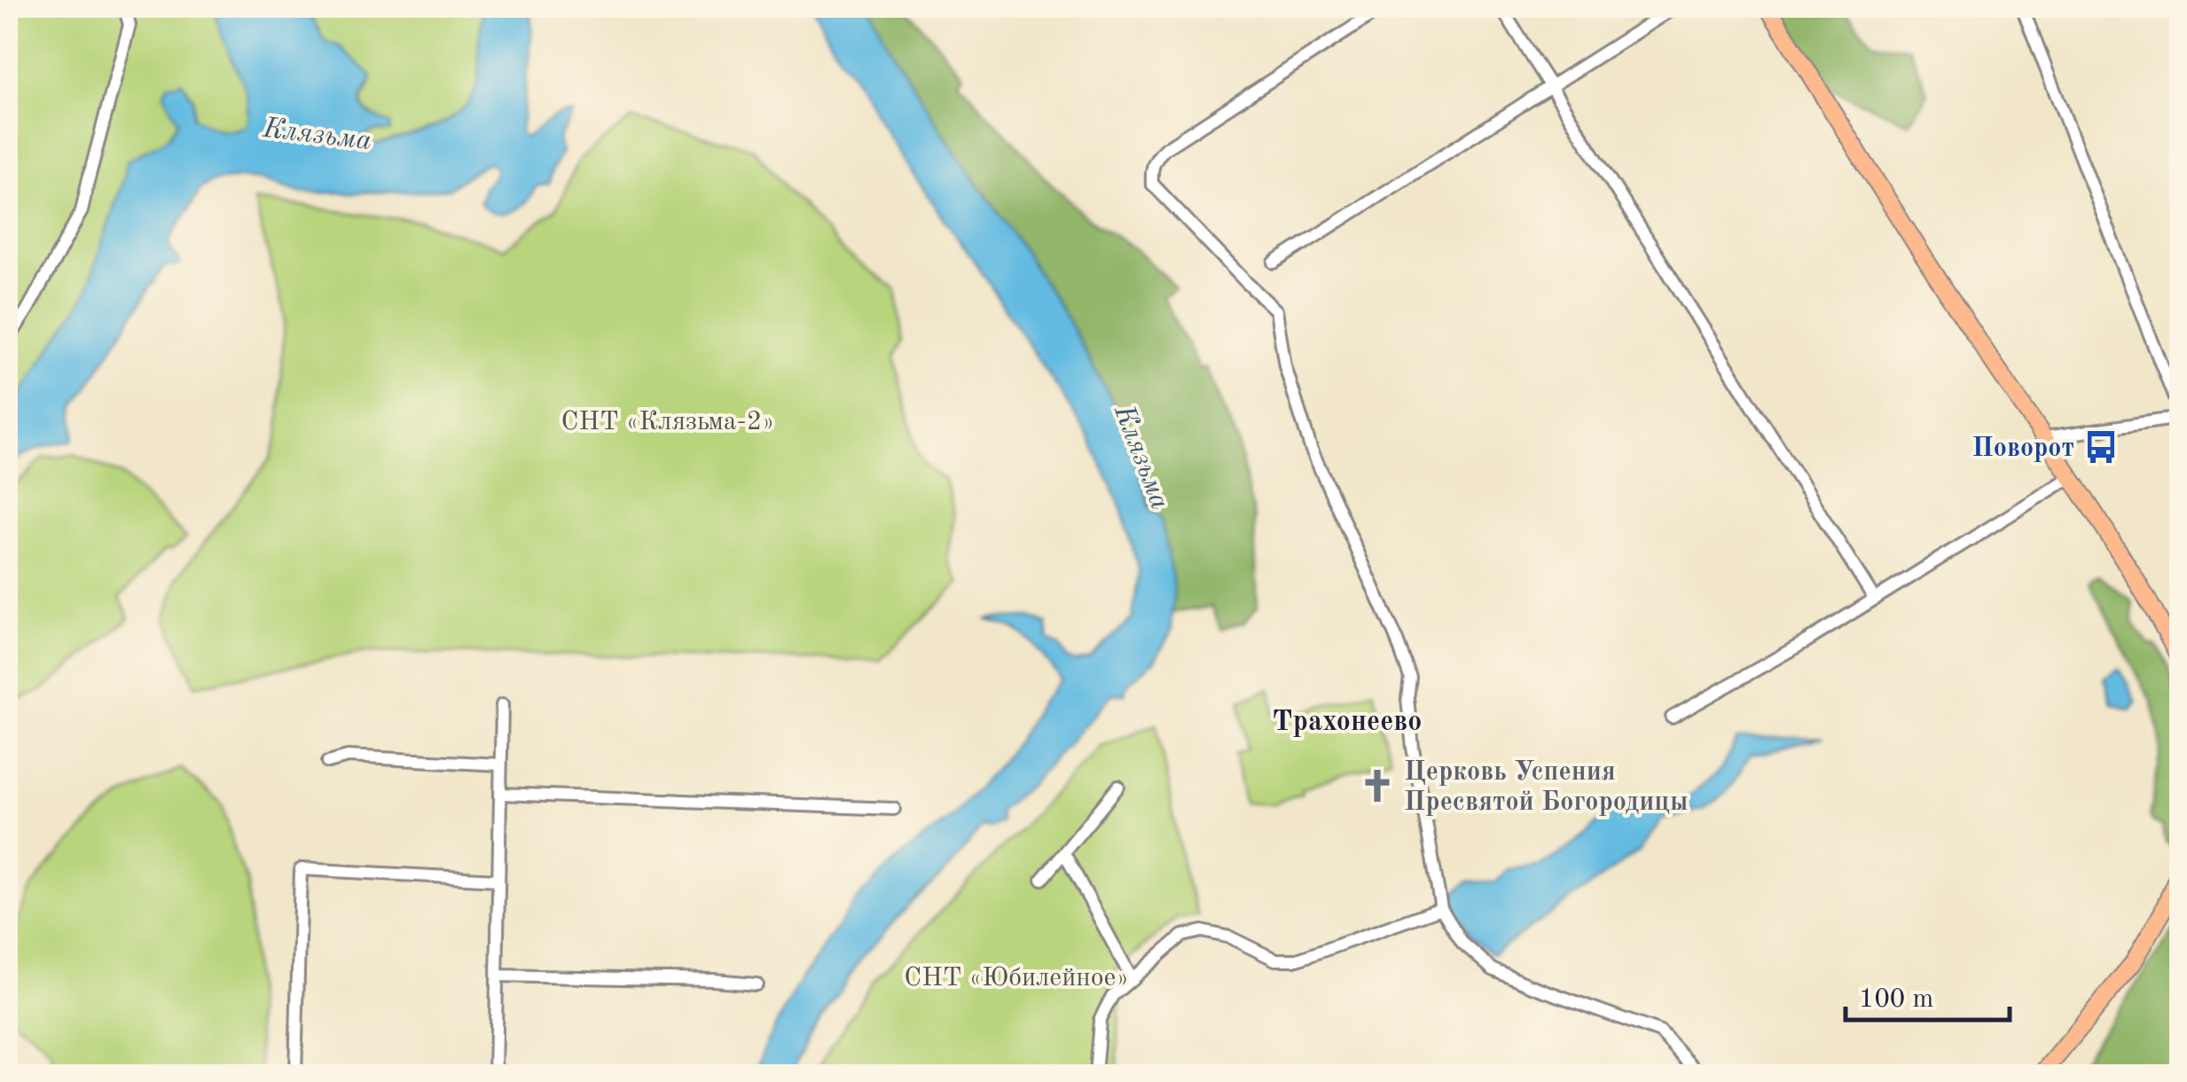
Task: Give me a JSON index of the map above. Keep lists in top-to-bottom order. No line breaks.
{"districts":["Трахонеево"],"water":["Клязьма"],"parks":["СНТ «Клязьма-2»","СНТ «Юбилейное»"],"places":{"bus stop":["Поворот"],"church":["Церковь Успения Пресвятой Богородицы"]},"scale_bar":"100 m"}
